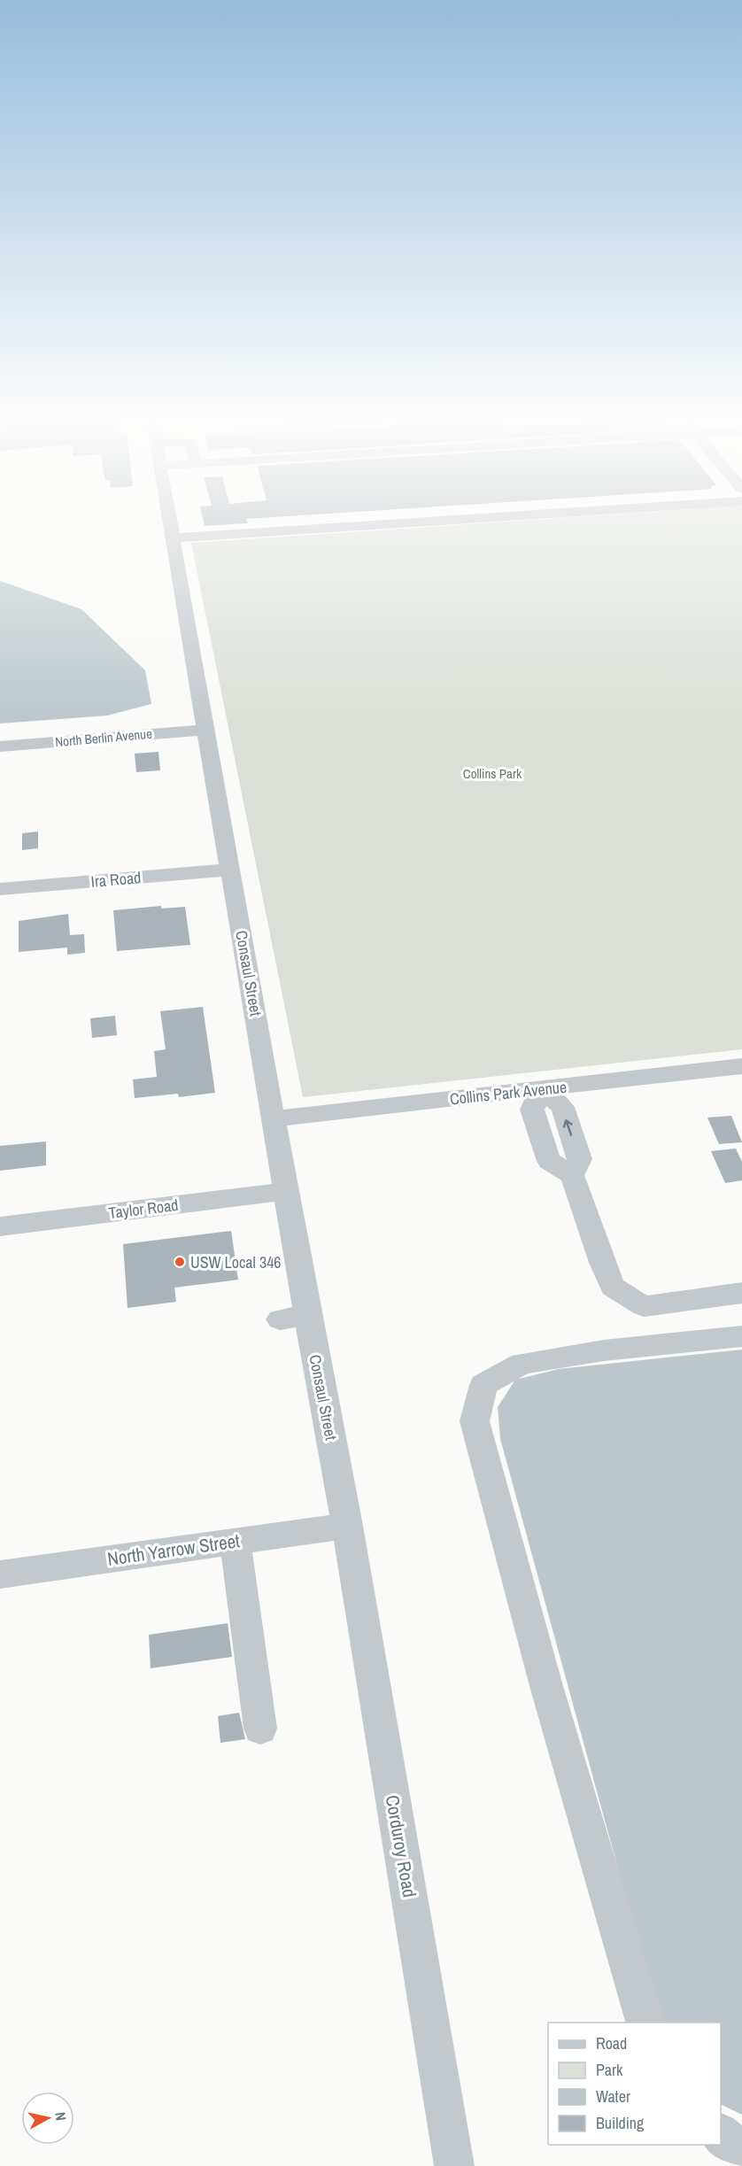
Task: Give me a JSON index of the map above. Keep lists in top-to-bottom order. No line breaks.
{"streets":{"street":["North Berlin Avenue","Ira Road","Consaul Street","Collins Park Avenue","Taylor Road","North Yarrow Street","Corduroy Road"]},"crossings":[["North Berlin Avenue","Consaul Street"],["Ira Road","Consaul Street"],["Consaul Street","Collins Park Avenue"],["Consaul Street","Taylor Road"],["Consaul Street","North Yarrow Street"],["Consaul Street","Corduroy Road"],["North Yarrow Street","Corduroy Road"]],"parks":["Collins Park"],"places":["USW Local 346"],"legend":["Road","Park","Water","Building"],"north":"right"}
